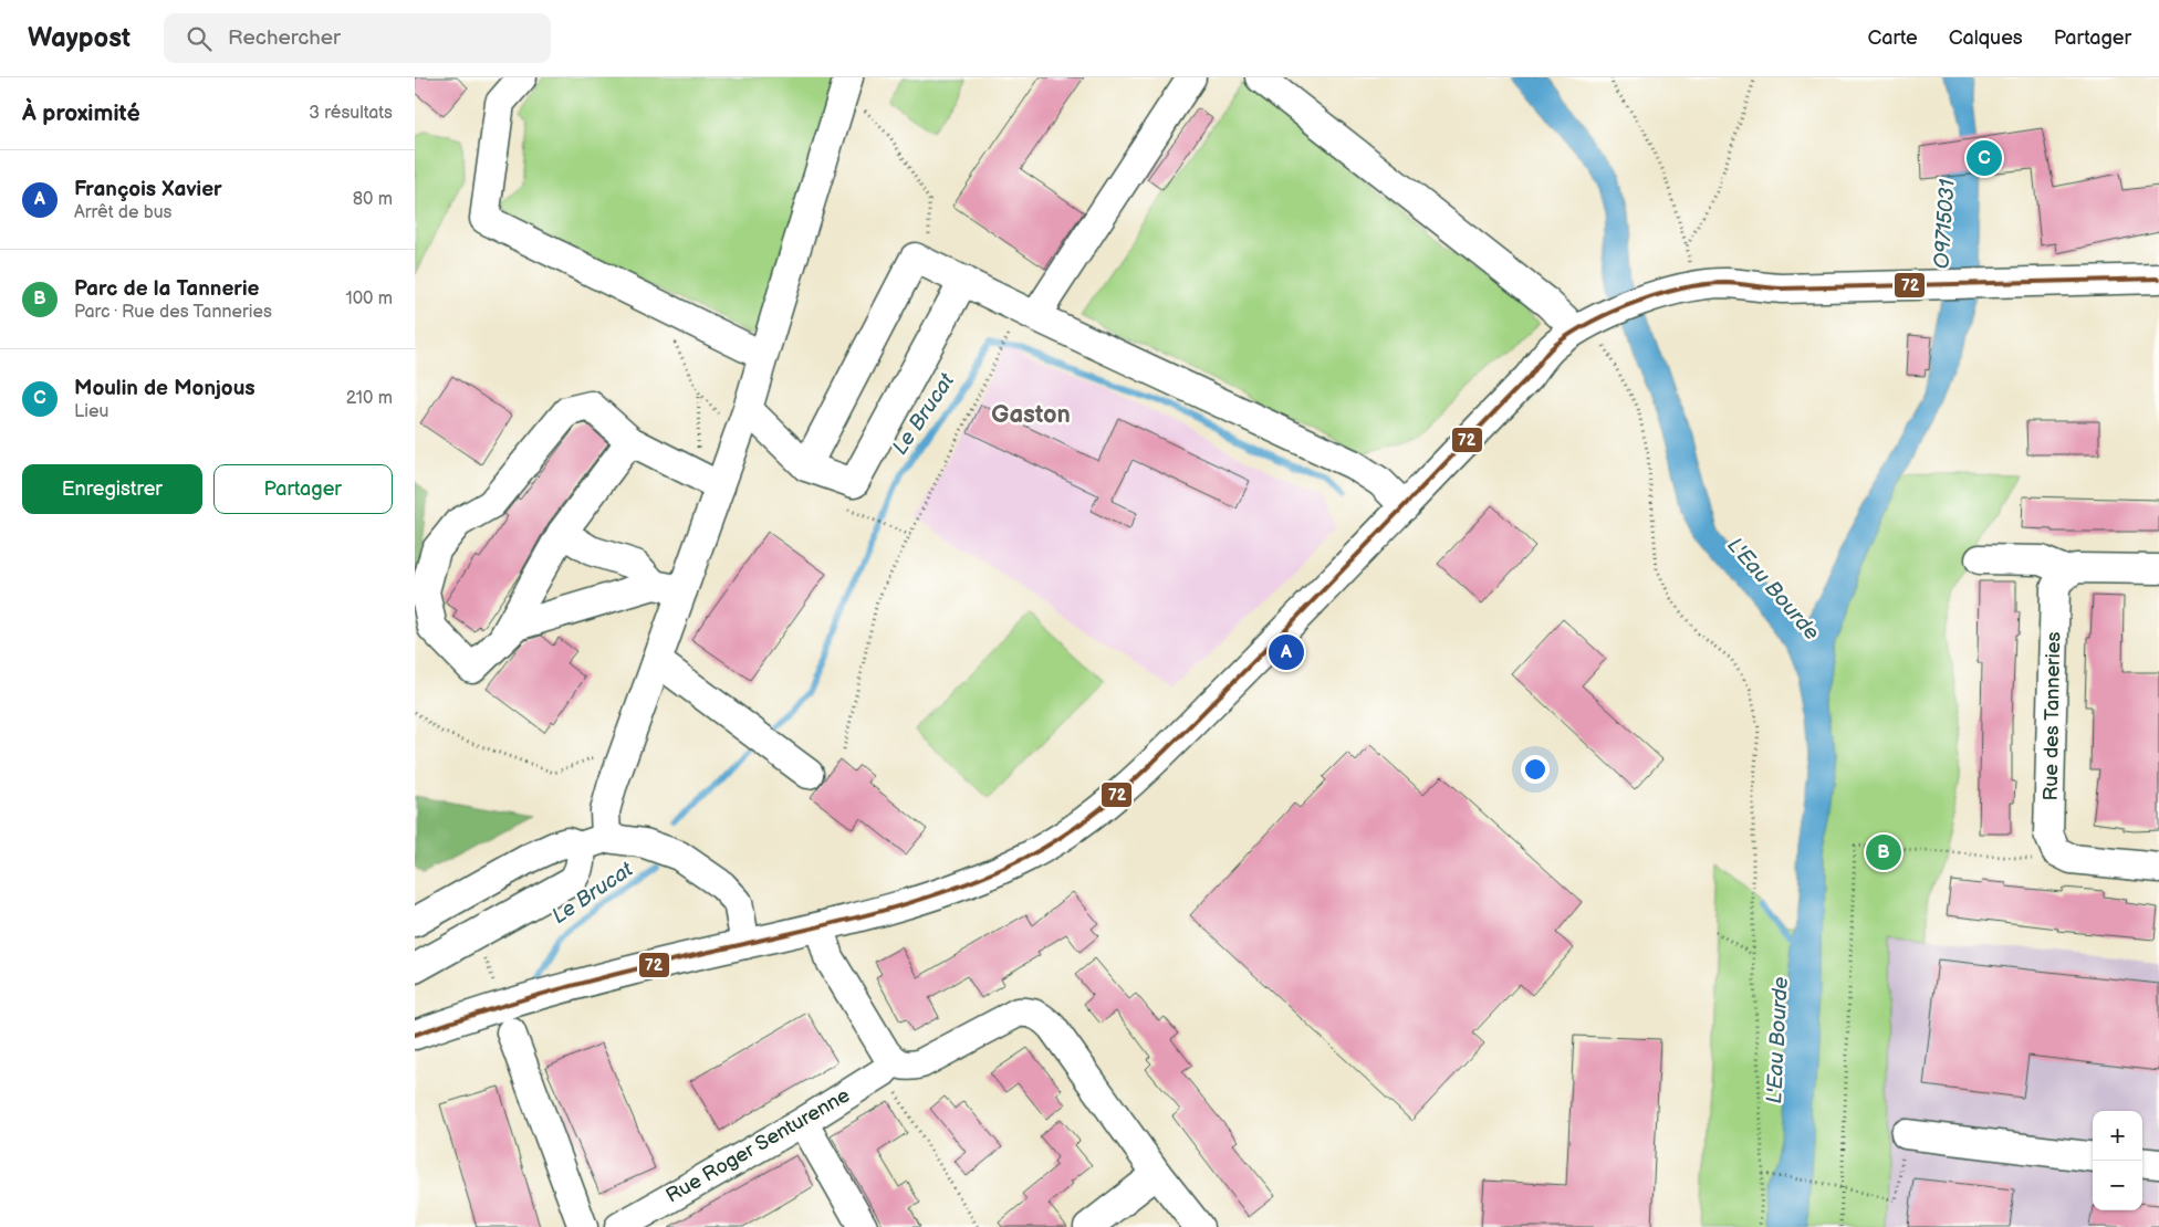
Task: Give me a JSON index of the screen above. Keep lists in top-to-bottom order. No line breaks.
{"streets":{"street":["Rue des Tanneries","Rue Roger Senturenne"]},"districts":["Gaston"],"water":["O9715031","Le Brucat","L'Eau Bourde"],"lines":["transit line 72"],"page":{"header":"Waypost","search":"Rechercher","nav":["Carte","Calques","Partager"],"heading":["À proximité","3 résultats"],"pins":["C","A","B"],"list":[{"mark":"A","name":"François Xavier","note":"Arrêt de bus","value":"80 m"},{"mark":"B","name":"Parc de la Tannerie","note":"Parc · Rue des Tanneries","value":"100 m"},{"mark":"C","name":"Moulin de Monjous","note":"Lieu","value":"210 m"}],"buttons":["Enregistrer","Partager"],"map_buttons":["+","−"]}}
